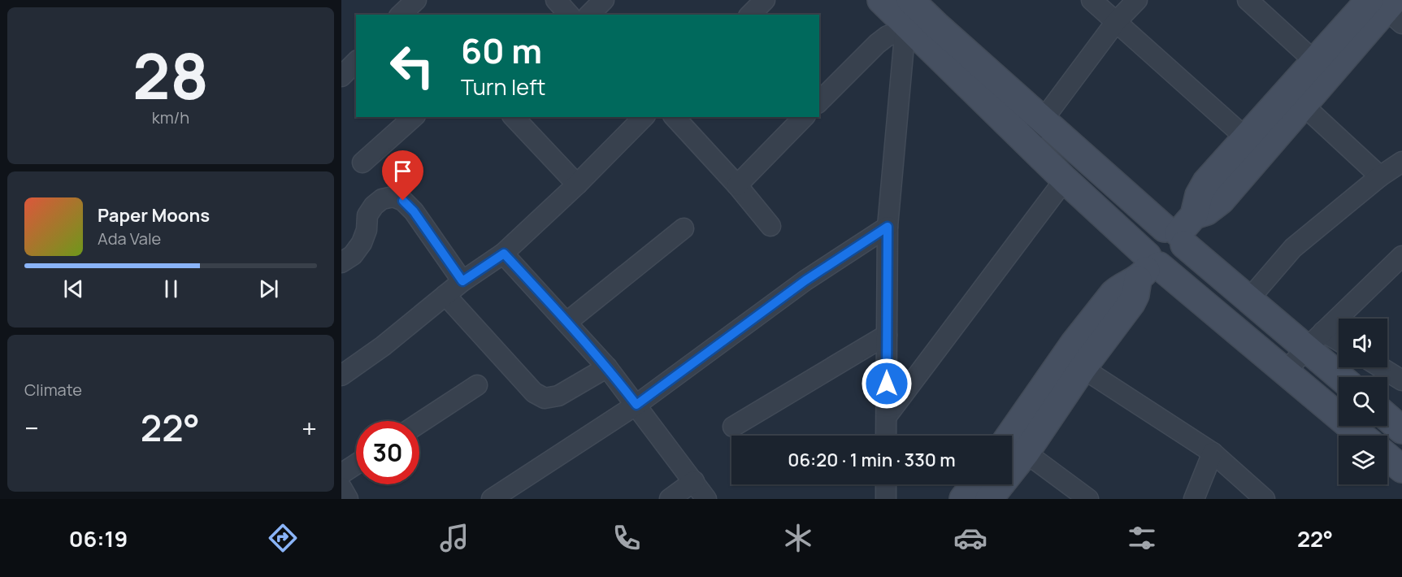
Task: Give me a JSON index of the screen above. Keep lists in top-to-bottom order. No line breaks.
{"page":{"tile":[["28","km/h"],"Climate"],"turn":["60 m","Turn left"],"song":["Paper Moons","Ada Vale"],"heat":["−","22°","+"],"limit":"30","trip":"06:20 · 1 min · 330 m","tabs":["06:19","22°"]}}
